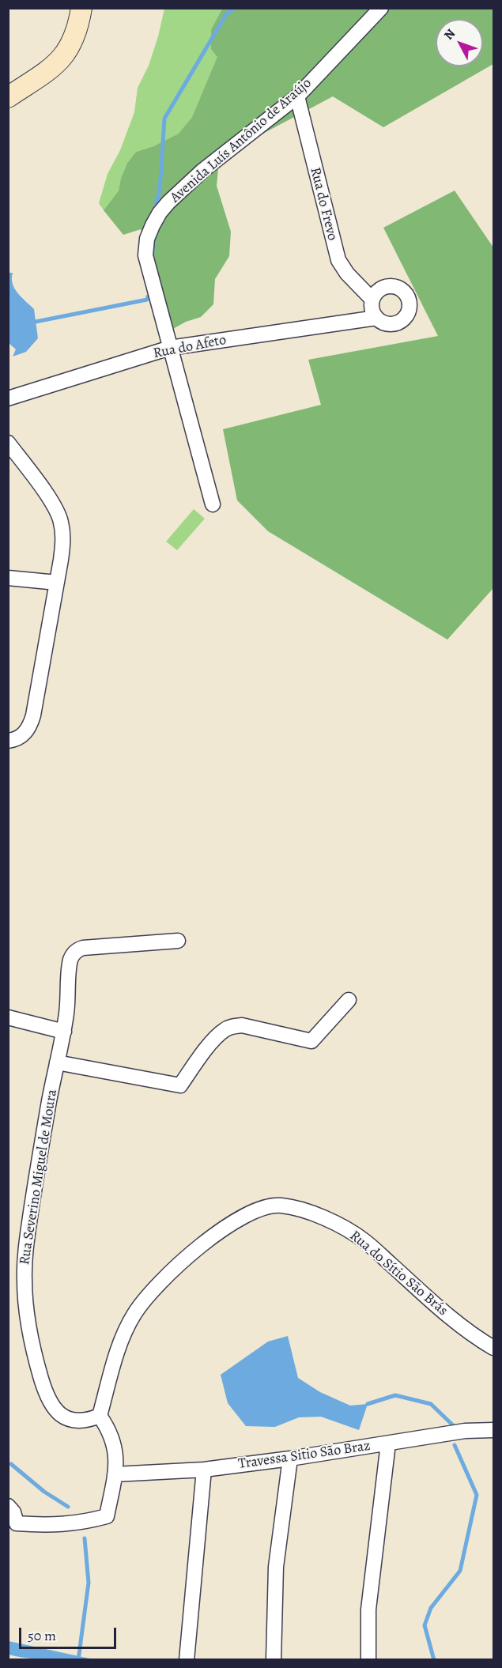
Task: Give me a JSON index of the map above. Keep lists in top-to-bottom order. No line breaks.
{"streets":{"street":["Avenida Luís Antônio de Araújo","Rua do Frevo","Rua do Afeto","Rua Severino Miguel de Moura","Rua do Sítio São Brás","Travessa Sitio São Braz"]},"crossings":[["Avenida Luís Antônio de Araújo","Rua do Frevo"],["Avenida Luís Antônio de Araújo","Rua do Afeto"],["Rua do Frevo","Rua do Afeto"],["Rua Severino Miguel de Moura","Rua do Sítio São Brás"]],"scale_bar":"50 m","north":"top left"}
